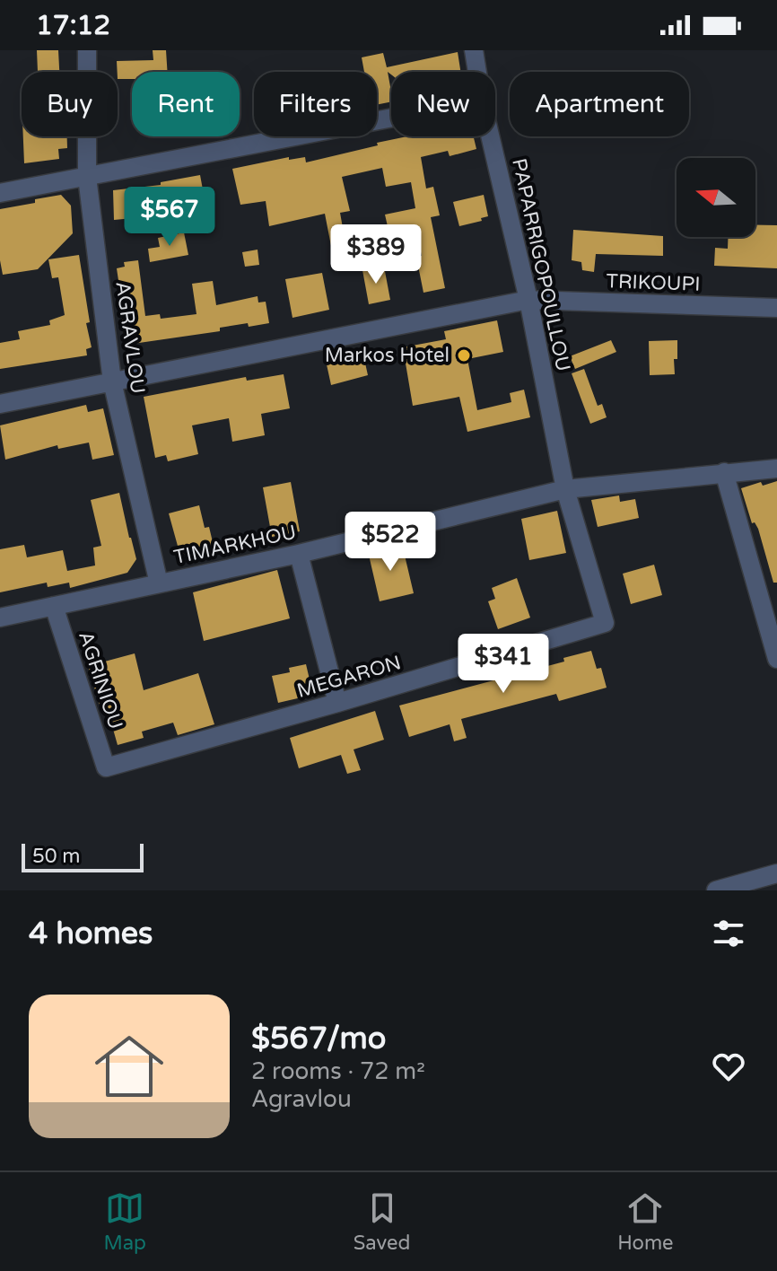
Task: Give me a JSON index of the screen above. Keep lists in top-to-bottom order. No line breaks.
{"streets":{"street":["PAPARRIGOPOULLOU","TRIKOUPI","AGRAVLOU","TIMARKHOU","MEGARON","AGRINIOU"]},"crossings":[["PAPARRIGOPOULLOU","TRIKOUPI"],["PAPARRIGOPOULLOU","TIMARKHOU"],["PAPARRIGOPOULLOU","MEGARON"],["TRIKOUPI","AGRAVLOU"],["AGRAVLOU","TIMARKHOU"],["TIMARKHOU","AGRINIOU"],["MEGARON","AGRINIOU"]],"places":["Markos Hotel"],"scale_bar":"50 m","north":"left","page":{"status":"17:12","chip":["Buy","Rent","Filters","New","Apartment"],"price":["$567","$389","$522","$341"],"scale":"50 m","heading":"4 homes","list":[{"name":"$567/mo","note":"2 rooms · 72 m² · Agravlou"}],"tabs":["Map","Saved","Home"]}}
